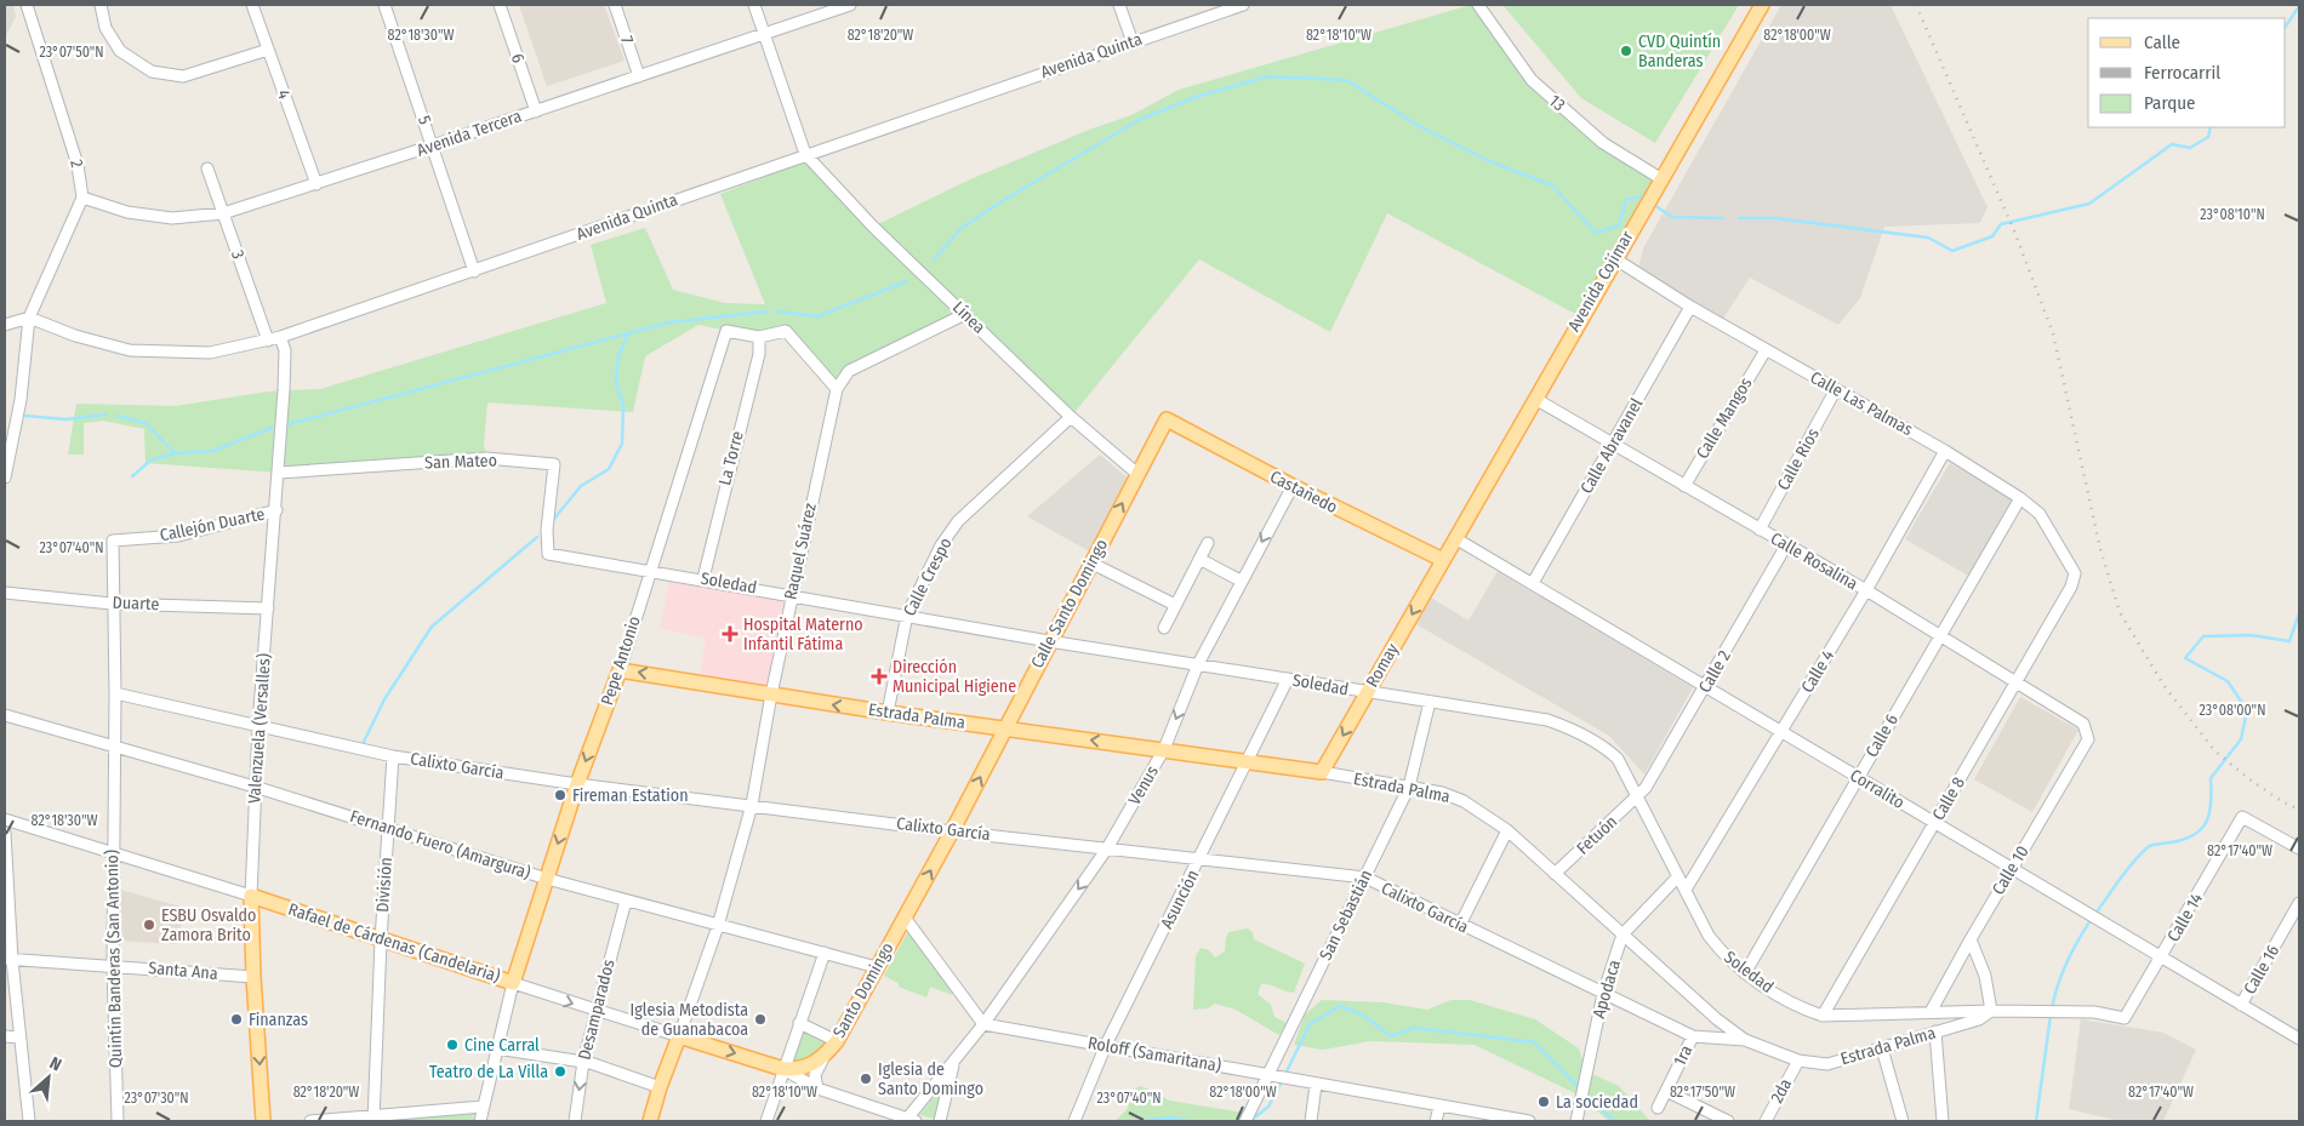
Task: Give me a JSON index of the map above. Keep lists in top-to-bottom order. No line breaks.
{"streets":{"main road":["Avenida Cojímar","Castañedo","Calle Santo Domingo","Pepe Antonio","Romay","Estrada Palma","Valenzuela (Versalles)","Rafael de Cárdenas (Candelaria)","Santo Domingo"],"street":["7","Avenida Quinta","6","4","13","5","Avenida Tercera","2","3","Línea","Calle Las Palmas","Calle Mangos","Calle Abravanel","La Torre","Calle Rios","San Mateo","Callejón Duarte","Raquel Suárez","Calle Rosalina","Calle Crespo","Soledad","Duarte","Calle 2","Calle 4","Calle 6","Calixto García","Venus","Corralito","Calle 8","Fetuón","Fernando Fuero (Amargura)","Calle 10","División","Asunción","San Sebastián","Calle 14","Quintín Banderas (San Antonio)","Calle 16","Santa Ana","Apodaca","Desamparados","Roloff (Samaritana)","1ra","2da"]},"crossings":[["7","Avenida Tercera"],["Avenida Quinta","5"],["Avenida Quinta","3"],["Avenida Quinta","Línea"],["Avenida Quinta","Valenzuela (Versalles)"],["6","Avenida Tercera"],["4","Avenida Tercera"],["13","Avenida Cojímar"],["5","Avenida Tercera"],["Avenida Tercera","2"],["Avenida Tercera","3"],["Avenida Cojímar","Calle Las Palmas"],["Avenida Cojímar","Castañedo"],["Avenida Cojímar","Calle Rosalina"],["Avenida Cojímar","Romay"],["Avenida Cojímar","Corralito"],["Línea","Raquel Suárez"],["Línea","Calle Crespo"],["Línea","Calle Santo Domingo"],["Calle Las Palmas","Calle Mangos"],["Calle Las Palmas","Calle Abravanel"],["Calle Las Palmas","Calle Rios"],["Calle Las Palmas","Calle 4"],["Calle Las Palmas","Calle 6"],["Calle Las Palmas","Calle 8"],["Calle Mangos","Calle Rosalina"],["Calle Abravanel","Calle Rosalina"],["Calle Abravanel","Corralito"],["La Torre","Soledad"],["La Torre","Pepe Antonio"],["Calle Rios","Calle Rosalina"],["San Mateo","Soledad"],["San Mateo","Valenzuela (Versalles)"],["Castañedo","Calle Santo Domingo"],["Castañedo","Romay"],["Castañedo","Venus"],["Callejón Duarte","Valenzuela (Versalles)"],["Callejón Duarte","Quintín Banderas (San Antonio)"],["Raquel Suárez","Soledad"],["Raquel Suárez","Pepe Antonio"],["Raquel Suárez","Estrada Palma"],["Raquel Suárez","Calixto García"],["Raquel Suárez","Fernando Fuero (Amargura)"],["Raquel Suárez","Rafael de Cárdenas (Candelaria)"],["Calle Rosalina","Calle 2"],["Calle Rosalina","Calle 4"],["Calle Rosalina","Calle 6"],["Calle Rosalina","Calle 8"],["Calle Rosalina","Calle 10"],["Calle Crespo","Soledad"],["Calle Crespo","Estrada Palma"],["Soledad","Calle Santo Domingo"],["Soledad","Pepe Antonio"],["Soledad","Romay"],["Soledad","Calle 2"],["Soledad","Calle 4"],["Soledad","Estrada Palma"],["Soledad","Calle 6"],["Soledad","Venus"],["Soledad","Calle 8"],["Soledad","Fetuón"],["Soledad","Calle 10"],["Soledad","Asunción"],["Soledad","San Sebastián"],["Soledad","Apodaca"],["Duarte","Valenzuela (Versalles)"],["Duarte","Quintín Banderas (San Antonio)"],["Calle Santo Domingo","Estrada Palma"],["Calle Santo Domingo","Calixto García"],["Calle Santo Domingo","Santo Domingo"],["Pepe Antonio","Estrada Palma"],["Pepe Antonio","Calixto García"],["Pepe Antonio","Fernando Fuero (Amargura)"],["Pepe Antonio","Rafael de Cárdenas (Candelaria)"],["Romay","Estrada Palma"],["Calle 2","Corralito"],["Calle 2","Fetuón"],["Calle 4","Corralito"],["Estrada Palma","Calixto García"],["Estrada Palma","Venus"],["Estrada Palma","Fetuón"],["Estrada Palma","Asunción"],["Estrada Palma","San Sebastián"],["Estrada Palma","Calle 14"],["Estrada Palma","Apodaca"],["Estrada Palma","2da"],["Valenzuela (Versalles)","Calixto García"],["Valenzuela (Versalles)","Fernando Fuero (Amargura)"],["Valenzuela (Versalles)","Rafael de Cárdenas (Candelaria)"],["Valenzuela (Versalles)","Santa Ana"],["Calle 6","Corralito"],["Calixto García","Venus"],["Calixto García","División"],["Calixto García","Asunción"],["Calixto García","San Sebastián"],["Calixto García","Quintín Banderas (San Antonio)"],["Calixto García","Apodaca"],["Calixto García","1ra"],["Venus","Roloff (Samaritana)"],["Corralito","Calle 8"],["Corralito","Calle 10"],["Corralito","Calle 14"],["Corralito","Calle 16"],["Fernando Fuero (Amargura)","División"],["Fernando Fuero (Amargura)","Quintín Banderas (San Antonio)"],["Fernando Fuero (Amargura)","Santo Domingo"],["Fernando Fuero (Amargura)","Desamparados"],["División","Rafael de Cárdenas (Candelaria)"],["Asunción","Roloff (Samaritana)"],["San Sebastián","Roloff (Samaritana)"],["Rafael de Cárdenas (Candelaria)","Quintín Banderas (San Antonio)"],["Rafael de Cárdenas (Candelaria)","Santo Domingo"],["Rafael de Cárdenas (Candelaria)","Desamparados"],["Quintín Banderas (San Antonio)","Santa Ana"]],"one_way":["Calle Santo Domingo","Romay","Venus"],"places":{"other":["CVD Quintín Banderas","Fireman Estation","ESBU Osvaldo Zamora Brito","Finanzas","Iglesia Metodista de Guanabacoa","Cine Carral","Teatro de La Villa","Iglesia de Santo Domingo","La sociedad"],"health":["Hospital Materno Infantil Fátima","Dirección Municipal Higiene"]},"legend":["Calle","Ferrocarril","Parque"],"north":"top right","coordinates":["82°18'30\"W","82°18'20\"W","82°18'10\"W","82°18'00\"W","23°07'50\"N","23°08'10\"N","23°07'40\"N","23°08'00\"N","82°17'40\"W","82°17'50\"W","23°07'30\"N"]}
